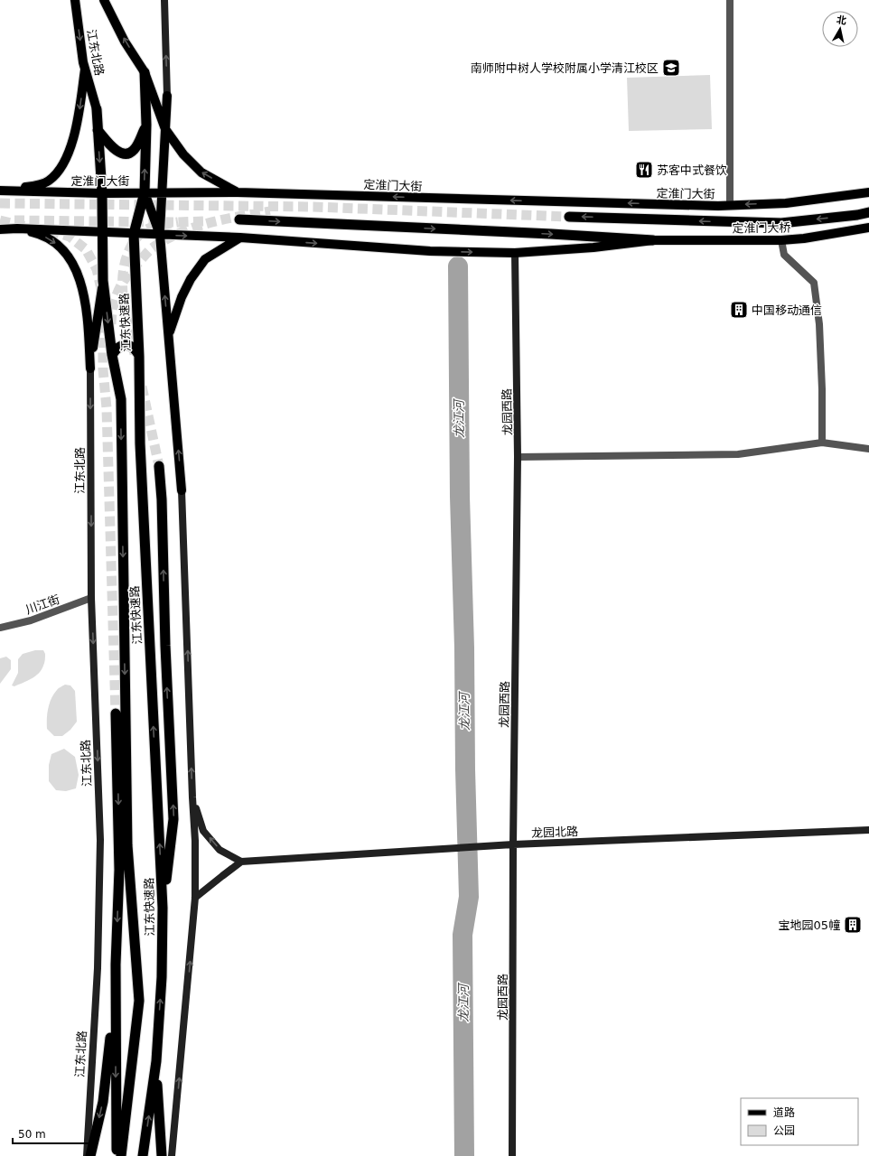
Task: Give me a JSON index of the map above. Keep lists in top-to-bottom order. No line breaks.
{"streets":{"highway":["江东快速路"],"main road":["江东北路","定淮门大街","定淮门大桥","龙园西路","龙园北路"],"street":["川江街"]},"crossings":[["江东北路","江东快速路"],["江东北路","川江街"],["定淮门大街","定淮门大桥"],["定淮门大街","江东快速路"],["龙园西路","龙园北路"]],"one_way":["江东北路"],"water":["龙江河"],"places":{"school or university":["南师附中树人学校附属小学清江校区"],"restaurant":["苏客中式餐饮"],"building":["中国移动通信","宝地园05幢"]},"legend":["道路","公园"],"scale_bar":"50 m","north":"top"}
